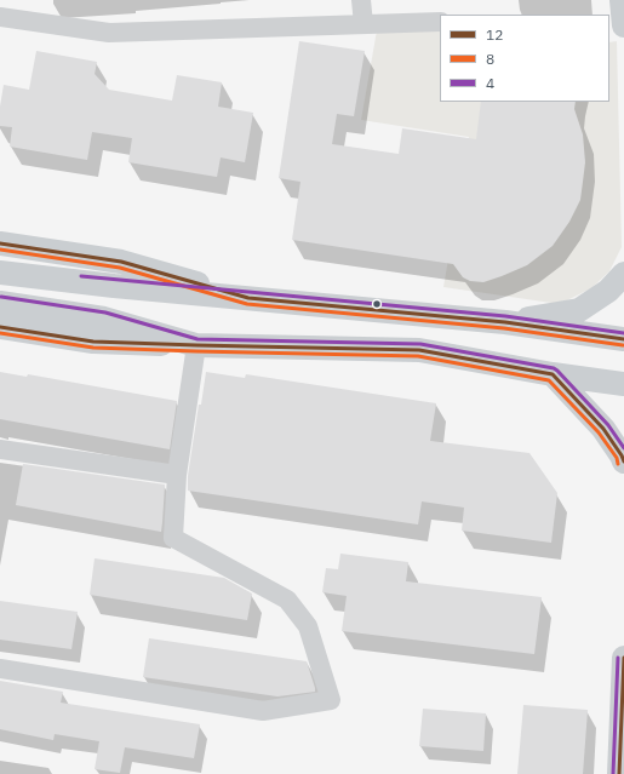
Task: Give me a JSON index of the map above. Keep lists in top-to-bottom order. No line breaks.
{"lines":["transit line 12","transit line 8","transit line 4"],"legend":["12","8","4"]}
